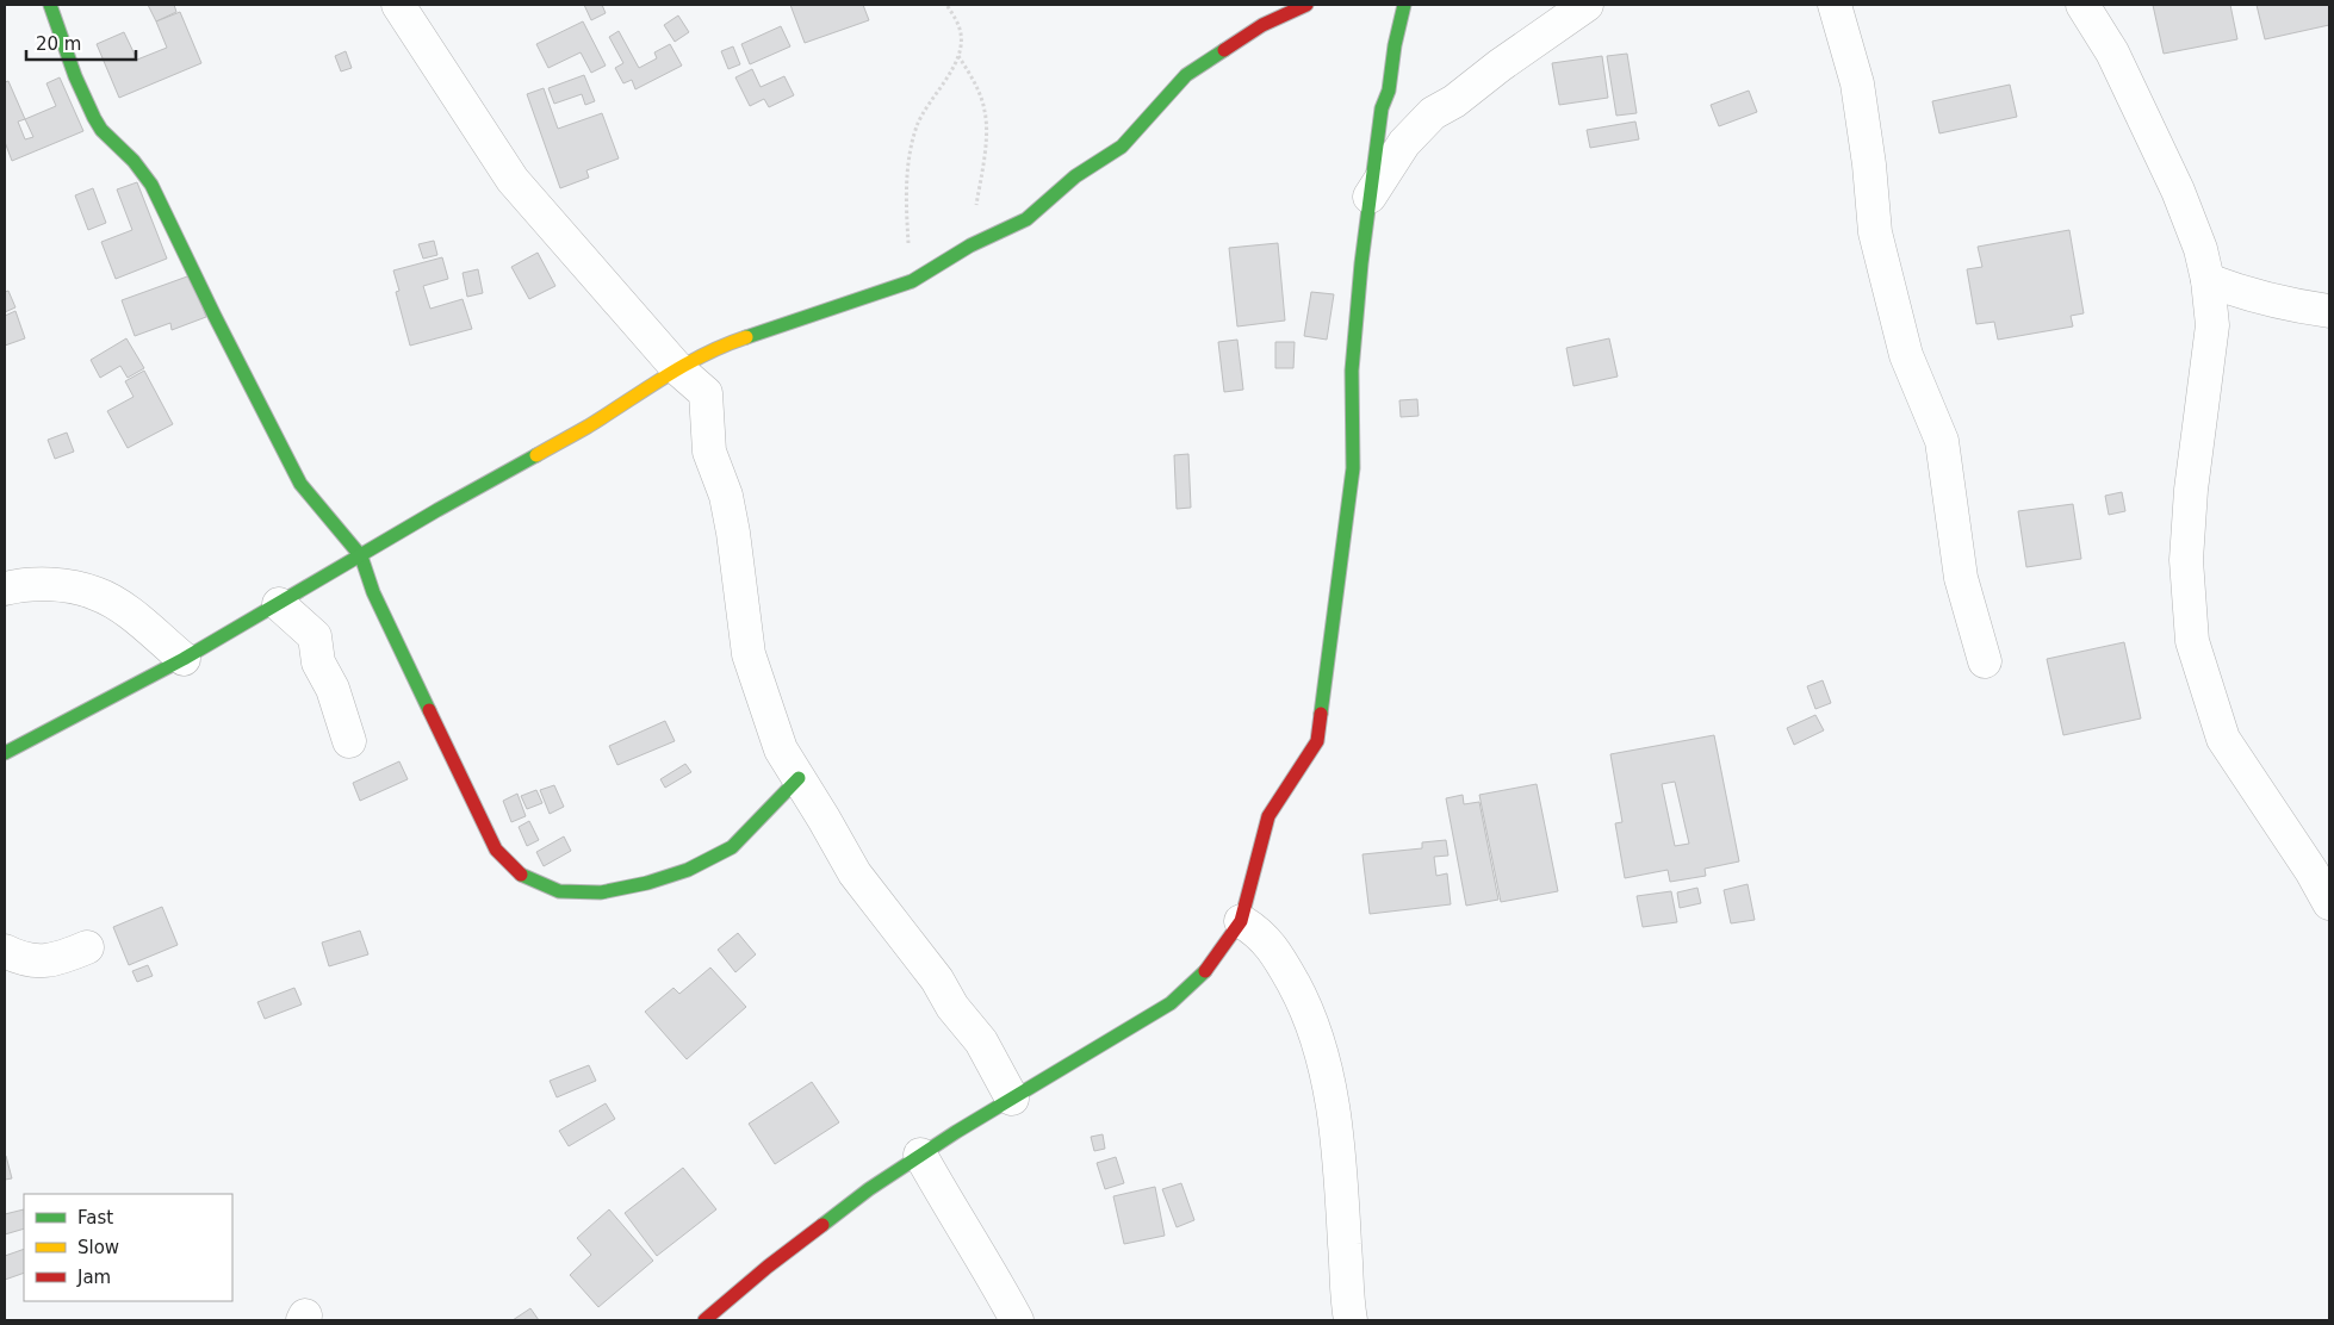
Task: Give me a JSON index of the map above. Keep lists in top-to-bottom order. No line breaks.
{"legend":["Fast","Slow","Jam"],"scale_bar":"20 m"}
